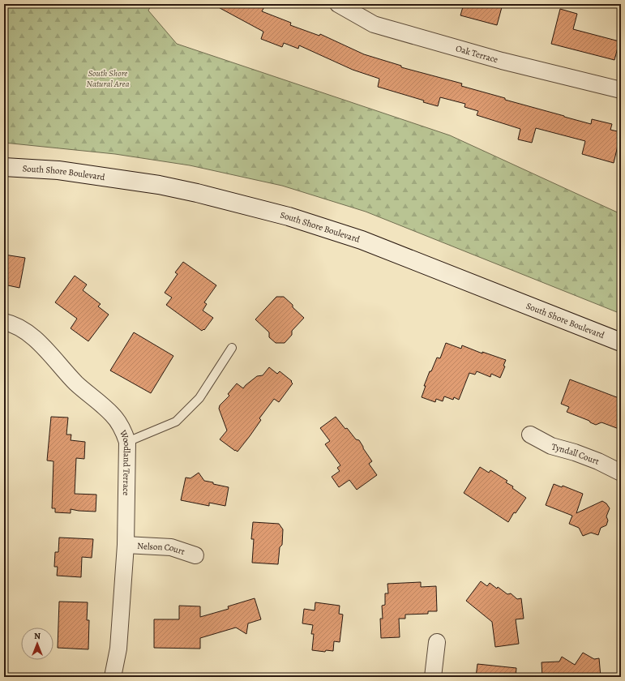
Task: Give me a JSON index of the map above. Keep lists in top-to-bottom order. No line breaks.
{"streets":{"main road":["South Shore Boulevard"],"street":["Oak Terrace","Tyndall Court","Woodland Terrace","Nelson Court"]},"crossings":[["Woodland Terrace","Nelson Court"]],"parks":["South Shore Natural Area"],"north":"top"}
